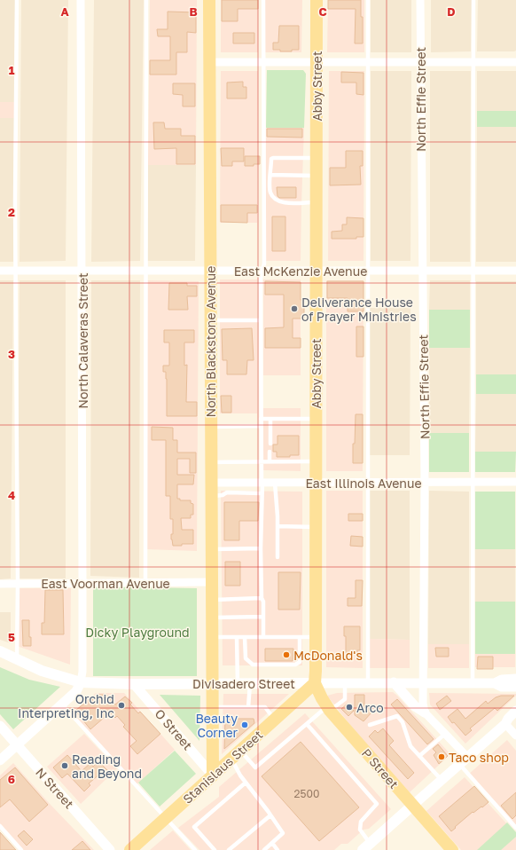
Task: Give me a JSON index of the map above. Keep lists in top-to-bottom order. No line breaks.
{"streets":{"main road":["Abby Street","North Blackstone Avenue","Divisadero Street","Stanislaus Street","P Street"],"street":["North Effie Street","East McKenzie Avenue","North Calaveras Street","East Illinois Avenue","East Voorman Avenue","O Street","N Street"]},"crossings":[["Abby Street","East McKenzie Avenue"],["Abby Street","East Illinois Avenue"],["Abby Street","Divisadero Street"],["Abby Street","Stanislaus Street"],["Abby Street","P Street"],["North Effie Street","East McKenzie Avenue"],["North Effie Street","East Illinois Avenue"],["North Effie Street","Divisadero Street"],["East McKenzie Avenue","North Calaveras Street"],["East McKenzie Avenue","North Blackstone Avenue"],["North Calaveras Street","East Voorman Avenue"],["North Calaveras Street","Divisadero Street"],["North Blackstone Avenue","East Illinois Avenue"],["North Blackstone Avenue","East Voorman Avenue"],["North Blackstone Avenue","Divisadero Street"],["North Blackstone Avenue","O Street"],["North Blackstone Avenue","Stanislaus Street"],["Divisadero Street","O Street"],["Divisadero Street","Stanislaus Street"],["Divisadero Street","P Street"],["O Street","Stanislaus Street"],["Stanislaus Street","P Street"]],"parks":["Dicky Playground"],"places":["Deliverance House of Prayer Ministries","McDonald's","Orchid Interpreting, Inc","Arco","Beauty Corner","Taco shop","Reading and Beyond"],"house_numbers":["2500"],"grid":{"columns":["A","B","C","D"],"rows":["1","2","3","4","5","6"]}}
